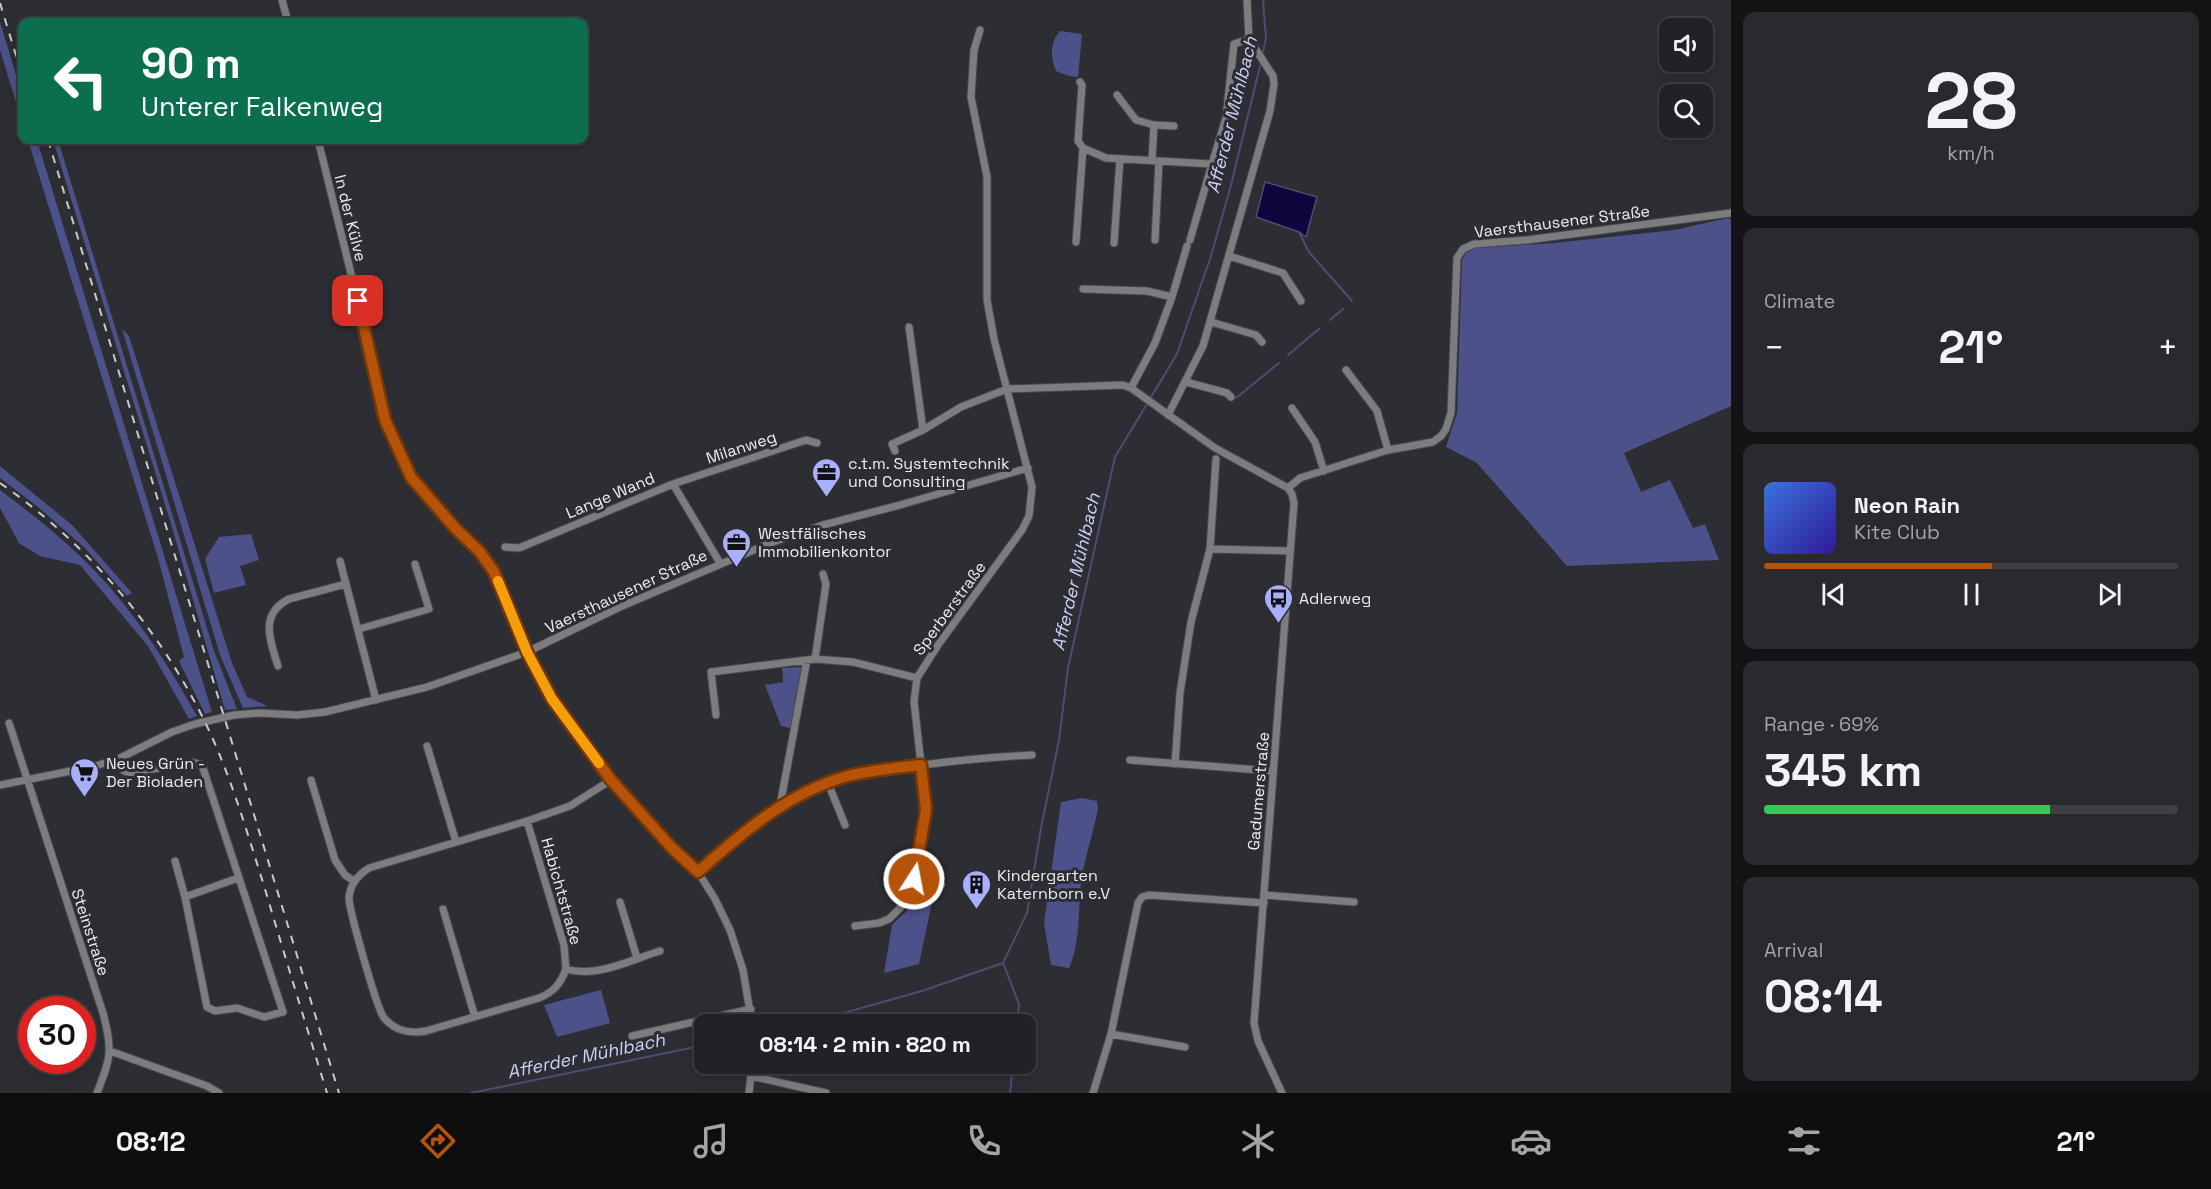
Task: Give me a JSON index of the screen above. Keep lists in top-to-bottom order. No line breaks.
{"streets":{"street":["In der Külve","Vaersthausener Straße","Milanweg","Lange Wand","Sperberstraße","Gadumerstraße","Habichtstraße","Steinstraße"]},"crossings":[["In der Külve","Vaersthausener Straße"],["In der Külve","Habichtstraße"],["Vaersthausener Straße","Lange Wand"],["Vaersthausener Straße","Sperberstraße"],["Vaersthausener Straße","Gadumerstraße"],["Vaersthausener Straße","Steinstraße"],["Milanweg","Lange Wand"]],"water":["Afferder Mühlbach"],"places":{"office":["c.t.m. Systemtechnik und Consulting","Westfälisches Immobilienkontor"],"bus stop":["Adlerweg"],"supermarket":["Neues Grün - Der Bioladen"],"building":["Kindergarten Katernborn e.V"]},"page":{"tile":[["28","km/h"],"Climate",["Range · 69%","345 km"],["Arrival","08:14"]],"turn":["90 m","Unterer Falkenweg"],"heat":["−","21°","+"],"song":["Neon Rain","Kite Club"],"limit":"30","trip":"08:14 · 2 min · 820 m","tabs":["08:12","21°"]}}
